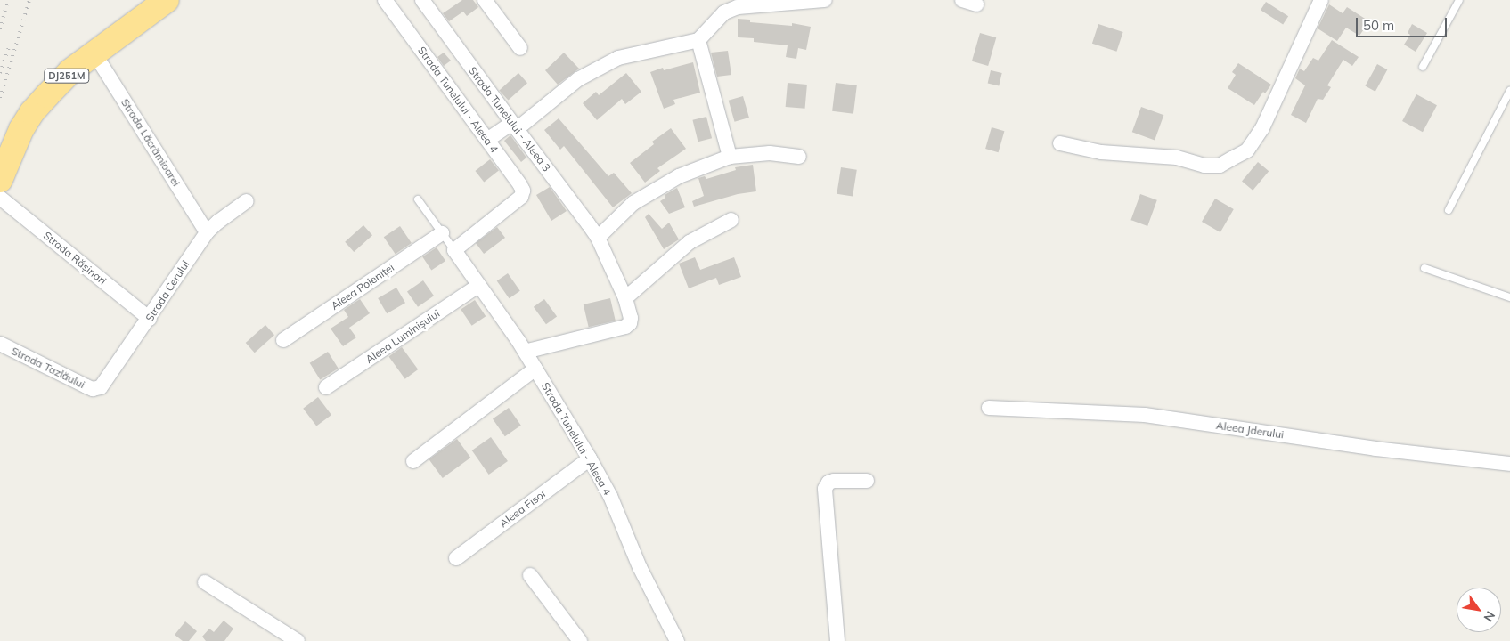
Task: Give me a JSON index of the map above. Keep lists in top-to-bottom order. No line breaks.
{"streets":{"highway":["DJ251M"],"street":["Strada Tunelului - Aleea 4","Strada Tunelului - Aleea 3","Strada Lăcrămioarei","Strada Rășinari","Aleea Poieniței","Strada Cerului","Aleea Luminișului","Strada Tazlăului","Aleea Jderului","Aleea Fisor"]},"crossings":[["DJ251M","Strada Lăcrămioarei"],["Strada Tunelului - Aleea 4","Strada Tunelului - Aleea 3"],["Strada Tunelului - Aleea 4","Aleea Poieniței"],["Strada Tunelului - Aleea 4","Aleea Luminișului"],["Strada Tunelului - Aleea 4","Aleea Fisor"],["Strada Lăcrămioarei","Strada Cerului"],["Strada Rășinari","Strada Cerului"],["Strada Cerului","Strada Tazlăului"]],"scale_bar":"50 m","north":"bottom right"}
